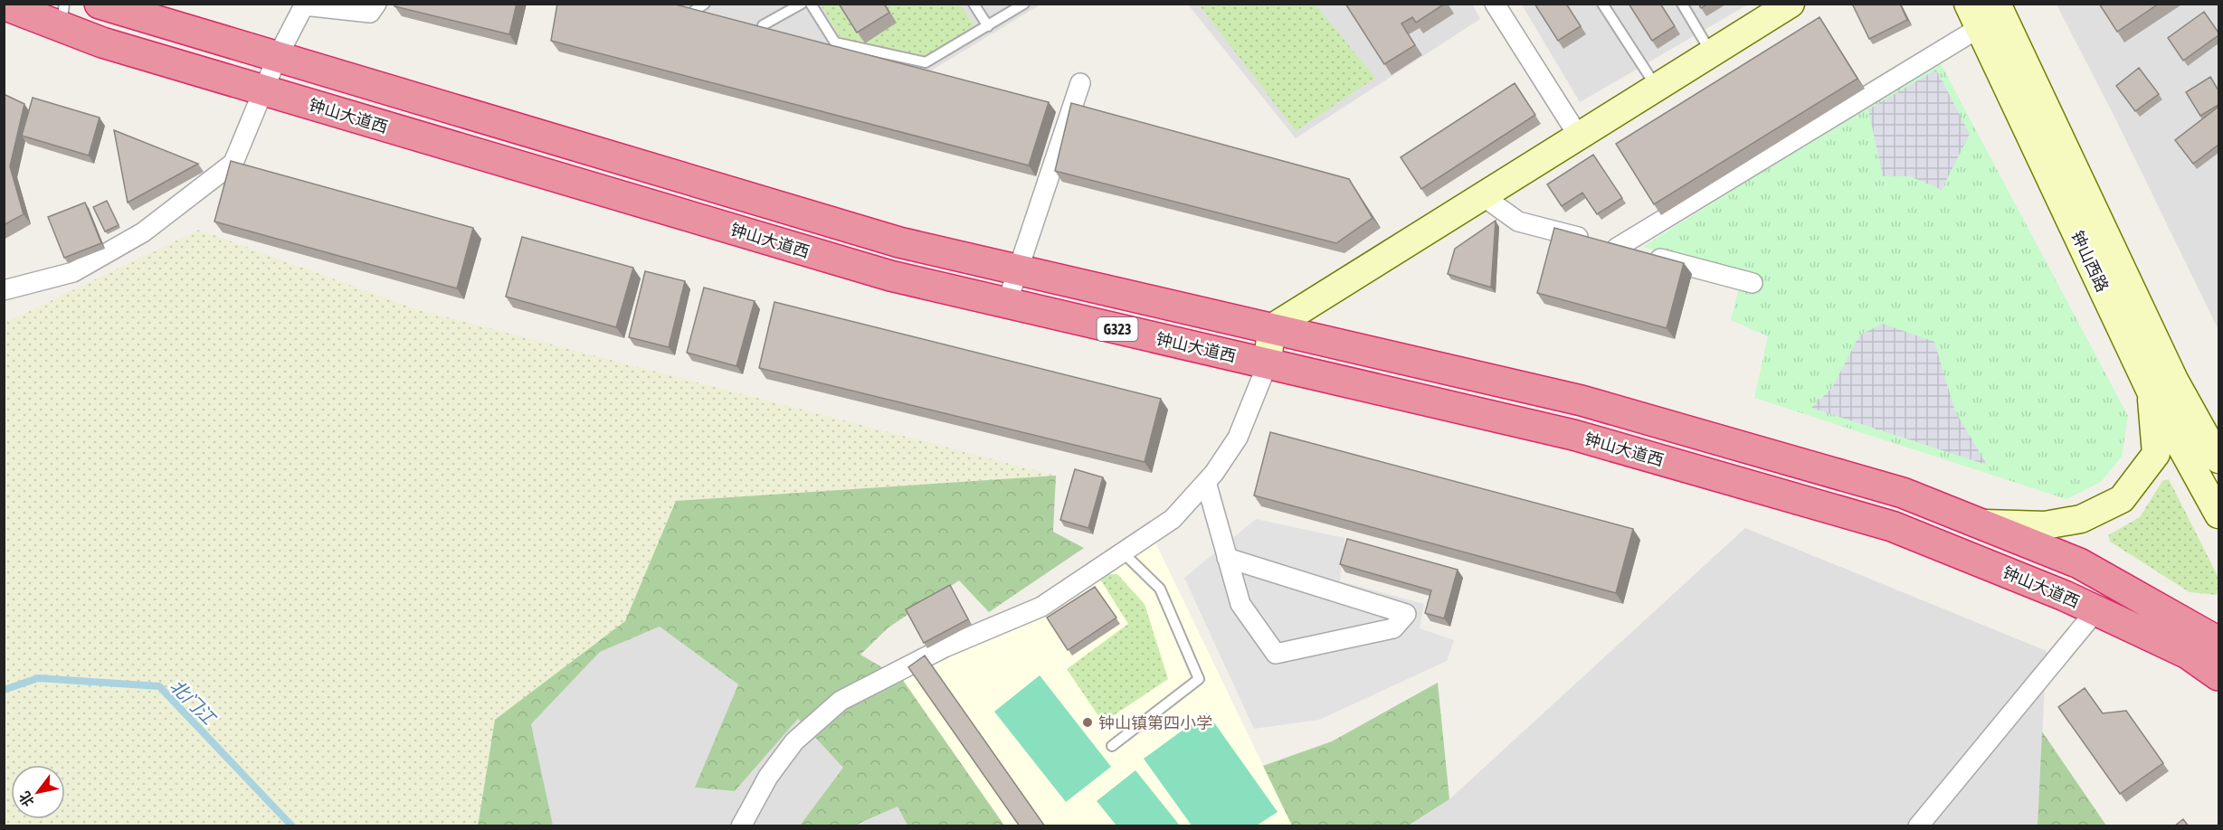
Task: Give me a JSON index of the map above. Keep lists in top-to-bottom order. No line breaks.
{"streets":{"highway":["钟山大道西","G323"],"main road":["钟山西路"]},"water":["北门江"],"places":["钟山镇第四小学"],"north":"bottom left"}
